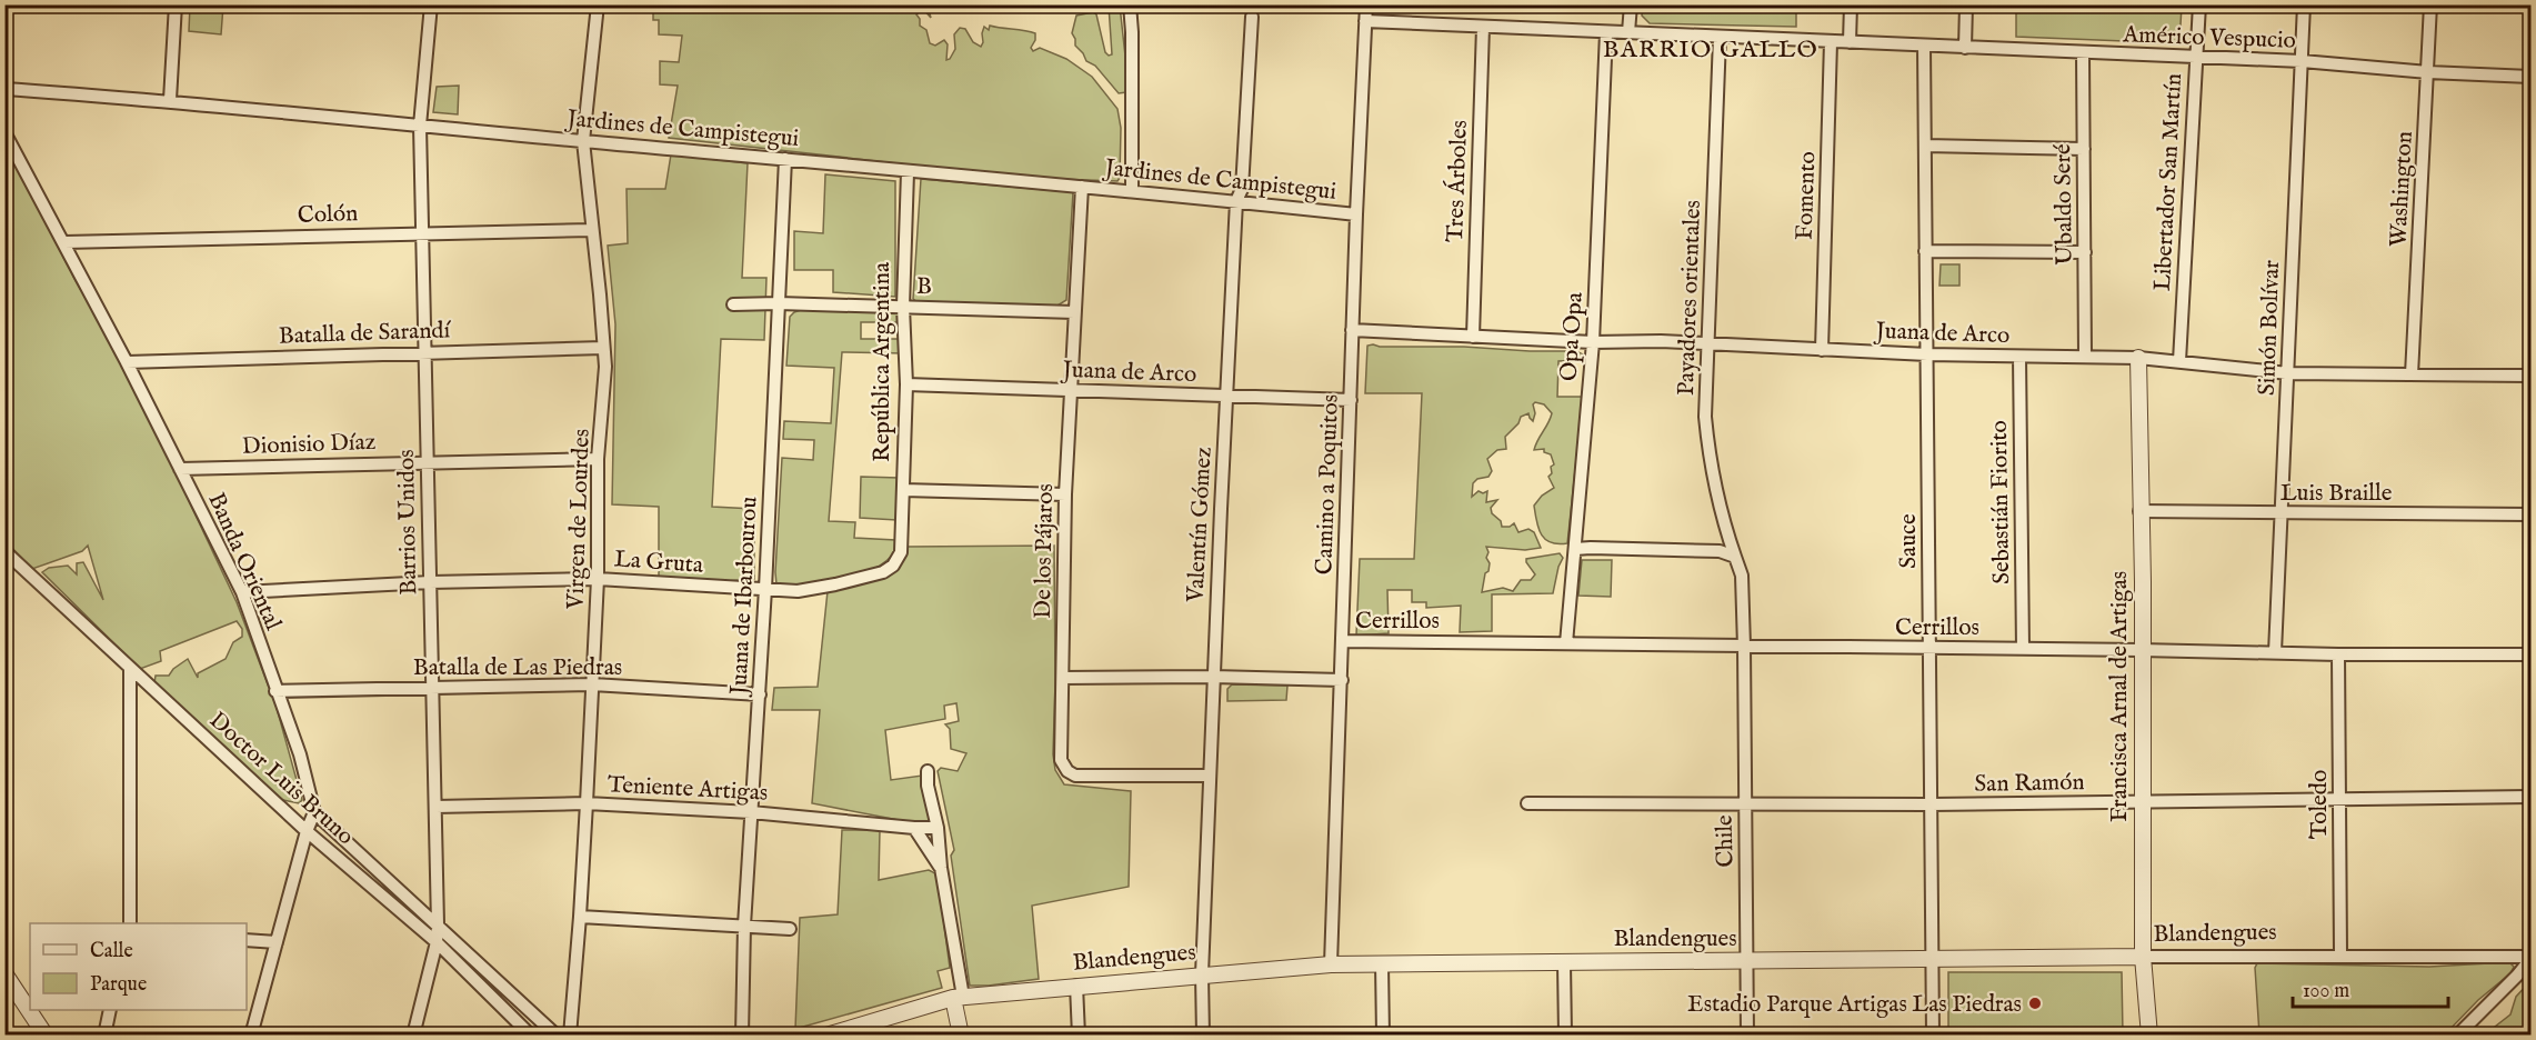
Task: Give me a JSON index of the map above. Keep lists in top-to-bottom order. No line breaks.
{"streets":{"street":["Américo Vespucio","Jardines de Campistegui","Tres Árboles","Libertador San Martín","Washington","Fomento","Ubaldo Seré","Colón","B","Payadores orientales","Simón Bolívar","Batalla de Sarandí","Juana de Arco","Opa Opa","República Argentina","Dionisio Díaz","Camino a Poquitos","Luis Braille","Sebastián Fiorito","Virgen de Lourdes","Barrios Unidos","Valentín Gómez","Sauce","De los Pájaros","Banda Oriental","La Gruta","Juana de Ibarbourou","Cerrillos","Batalla de Las Piedras","Francisca Arnal de Artigas","Doctor Luis Bruno","San Ramón","Teniente Artigas","Toledo","Chile","Blandengues"]},"crossings":[["Américo Vespucio","Tres Árboles"],["Américo Vespucio","Libertador San Martín"],["Américo Vespucio","Washington"],["Américo Vespucio","Fomento"],["Américo Vespucio","Ubaldo Seré"],["Américo Vespucio","Payadores orientales"],["Américo Vespucio","Simón Bolívar"],["Américo Vespucio","Opa Opa"],["Américo Vespucio","Camino a Poquitos"],["Américo Vespucio","Sauce"],["Jardines de Campistegui","República Argentina"],["Jardines de Campistegui","Camino a Poquitos"],["Jardines de Campistegui","Virgen de Lourdes"],["Jardines de Campistegui","Barrios Unidos"],["Jardines de Campistegui","Valentín Gómez"],["Jardines de Campistegui","De los Pájaros"],["Jardines de Campistegui","Juana de Ibarbourou"],["Tres Árboles","Juana de Arco"],["Libertador San Martín","Juana de Arco"],["Washington","Juana de Arco"],["Fomento","Juana de Arco"],["Ubaldo Seré","Juana de Arco"],["Colón","Virgen de Lourdes"],["Colón","Barrios Unidos"],["Colón","Banda Oriental"],["B","República Argentina"],["B","De los Pájaros"],["B","Juana de Ibarbourou"],["Payadores orientales","Juana de Arco"],["Payadores orientales","Cerrillos"],["Payadores orientales","Chile"],["Simón Bolívar","Juana de Arco"],["Simón Bolívar","Luis Braille"],["Simón Bolívar","Cerrillos"],["Batalla de Sarandí","Virgen de Lourdes"],["Batalla de Sarandí","Barrios Unidos"],["Batalla de Sarandí","Banda Oriental"],["Juana de Arco","Opa Opa"],["Juana de Arco","República Argentina"],["Juana de Arco","Camino a Poquitos"],["Juana de Arco","Sebastián Fiorito"],["Juana de Arco","Valentín Gómez"],["Juana de Arco","Sauce"],["Juana de Arco","De los Pájaros"],["Juana de Arco","Francisca Arnal de Artigas"],["Opa Opa","Cerrillos"],["República Argentina","La Gruta"],["Dionisio Díaz","Virgen de Lourdes"],["Dionisio Díaz","Barrios Unidos"],["Dionisio Díaz","Banda Oriental"],["Camino a Poquitos","Cerrillos"],["Camino a Poquitos","Blandengues"],["Luis Braille","Francisca Arnal de Artigas"],["Sebastián Fiorito","Cerrillos"],["Virgen de Lourdes","La Gruta"],["Virgen de Lourdes","Batalla de Las Piedras"],["Virgen de Lourdes","Teniente Artigas"],["Barrios Unidos","La Gruta"],["Barrios Unidos","Batalla de Las Piedras"],["Barrios Unidos","Doctor Luis Bruno"],["Barrios Unidos","Teniente Artigas"],["Valentín Gómez","De los Pájaros"],["Valentín Gómez","Blandengues"],["Sauce","Cerrillos"],["Sauce","San Ramón"],["Sauce","Blandengues"],["Banda Oriental","La Gruta"],["Banda Oriental","Batalla de Las Piedras"],["Banda Oriental","Doctor Luis Bruno"],["La Gruta","Juana de Ibarbourou"],["Juana de Ibarbourou","Batalla de Las Piedras"],["Juana de Ibarbourou","Teniente Artigas"],["Cerrillos","Francisca Arnal de Artigas"],["Cerrillos","Toledo"],["Cerrillos","Chile"],["Francisca Arnal de Artigas","San Ramón"],["Francisca Arnal de Artigas","Blandengues"],["San Ramón","Toledo"],["San Ramón","Chile"],["Toledo","Blandengues"],["Chile","Blandengues"]],"districts":["BARRIO GALLO"],"places":["Estadio Parque Artigas Las Piedras"],"legend":["Calle","Parque"],"scale_bar":"100 m"}
